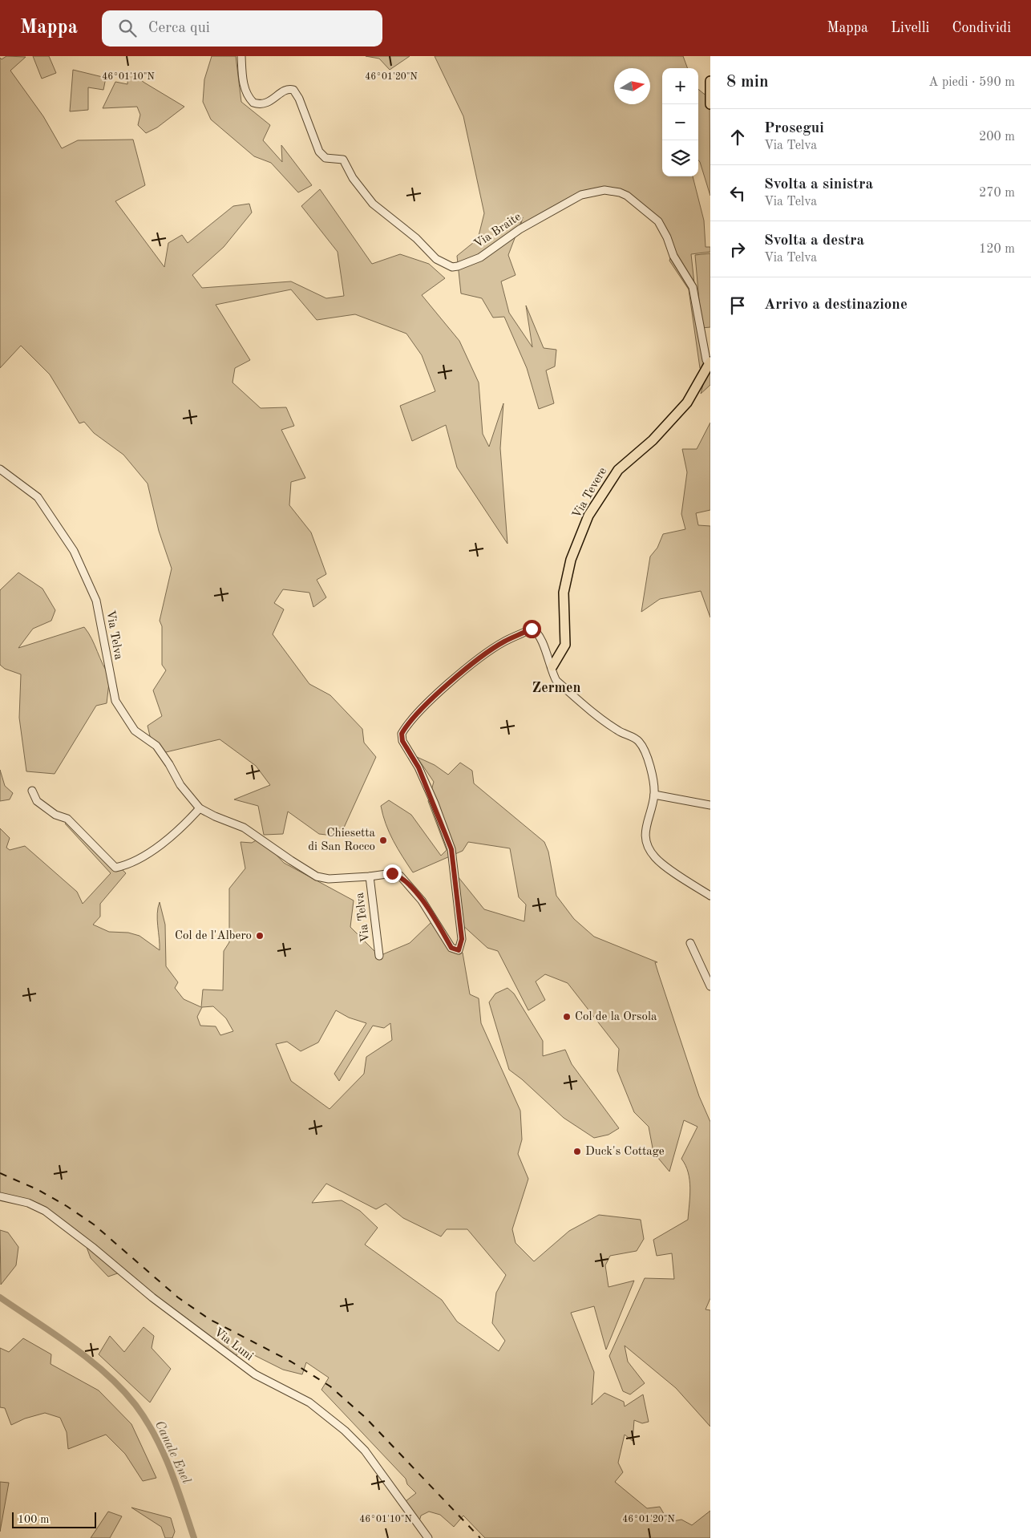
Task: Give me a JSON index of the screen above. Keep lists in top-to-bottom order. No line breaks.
{"streets":{"main road":["Via Tevere"],"street":["Via Braite","Via Telva","Via Luni"]},"crossings":[["Via Braite","Via Tevere"],["Via Tevere","Via Telva"]],"districts":["Zermen"],"water":["Canale Enel"],"places":["Chiesetta di San Rocco","Col de l'Albero","Col de la Orsola","Duck's Cottage"],"scale_bar":"100 m","north":"right","page":{"header":"Mappa","search":"Cerca qui","nav":["Mappa","Livelli","Condividi"],"heading":["8 min","A piedi · 590 m"],"map_buttons":["+","−"],"list":[["Prosegui","Via Telva","200 m"],["Svolta a sinistra","Via Telva","270 m"],["Svolta a destra","Via Telva","120 m"],"Arrivo a destinazione"],"scale":"100 m"},"coordinates":["46°01'10\"N","46°01'20\"N"]}
